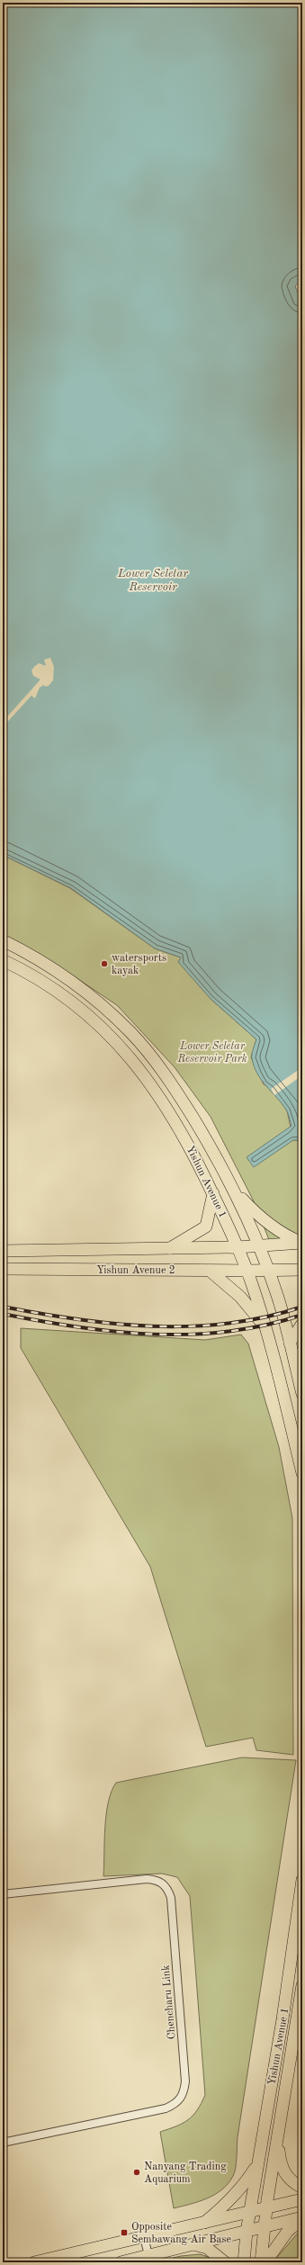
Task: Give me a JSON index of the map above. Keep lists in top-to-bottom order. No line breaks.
{"streets":{"main road":["Yishun Avenue 1","Yishun Avenue 2"],"street":["Chencharu Link"]},"crossings":[["Yishun Avenue 1","Yishun Avenue 2"]],"water":["Lower Seletar Reservoir"],"parks":["Lower Seletar Reservoir Park"],"places":{"other":["watersports kayak","Nanyang Trading Aquarium"],"transit":["Opposite Sembawang Air Base"]}}
